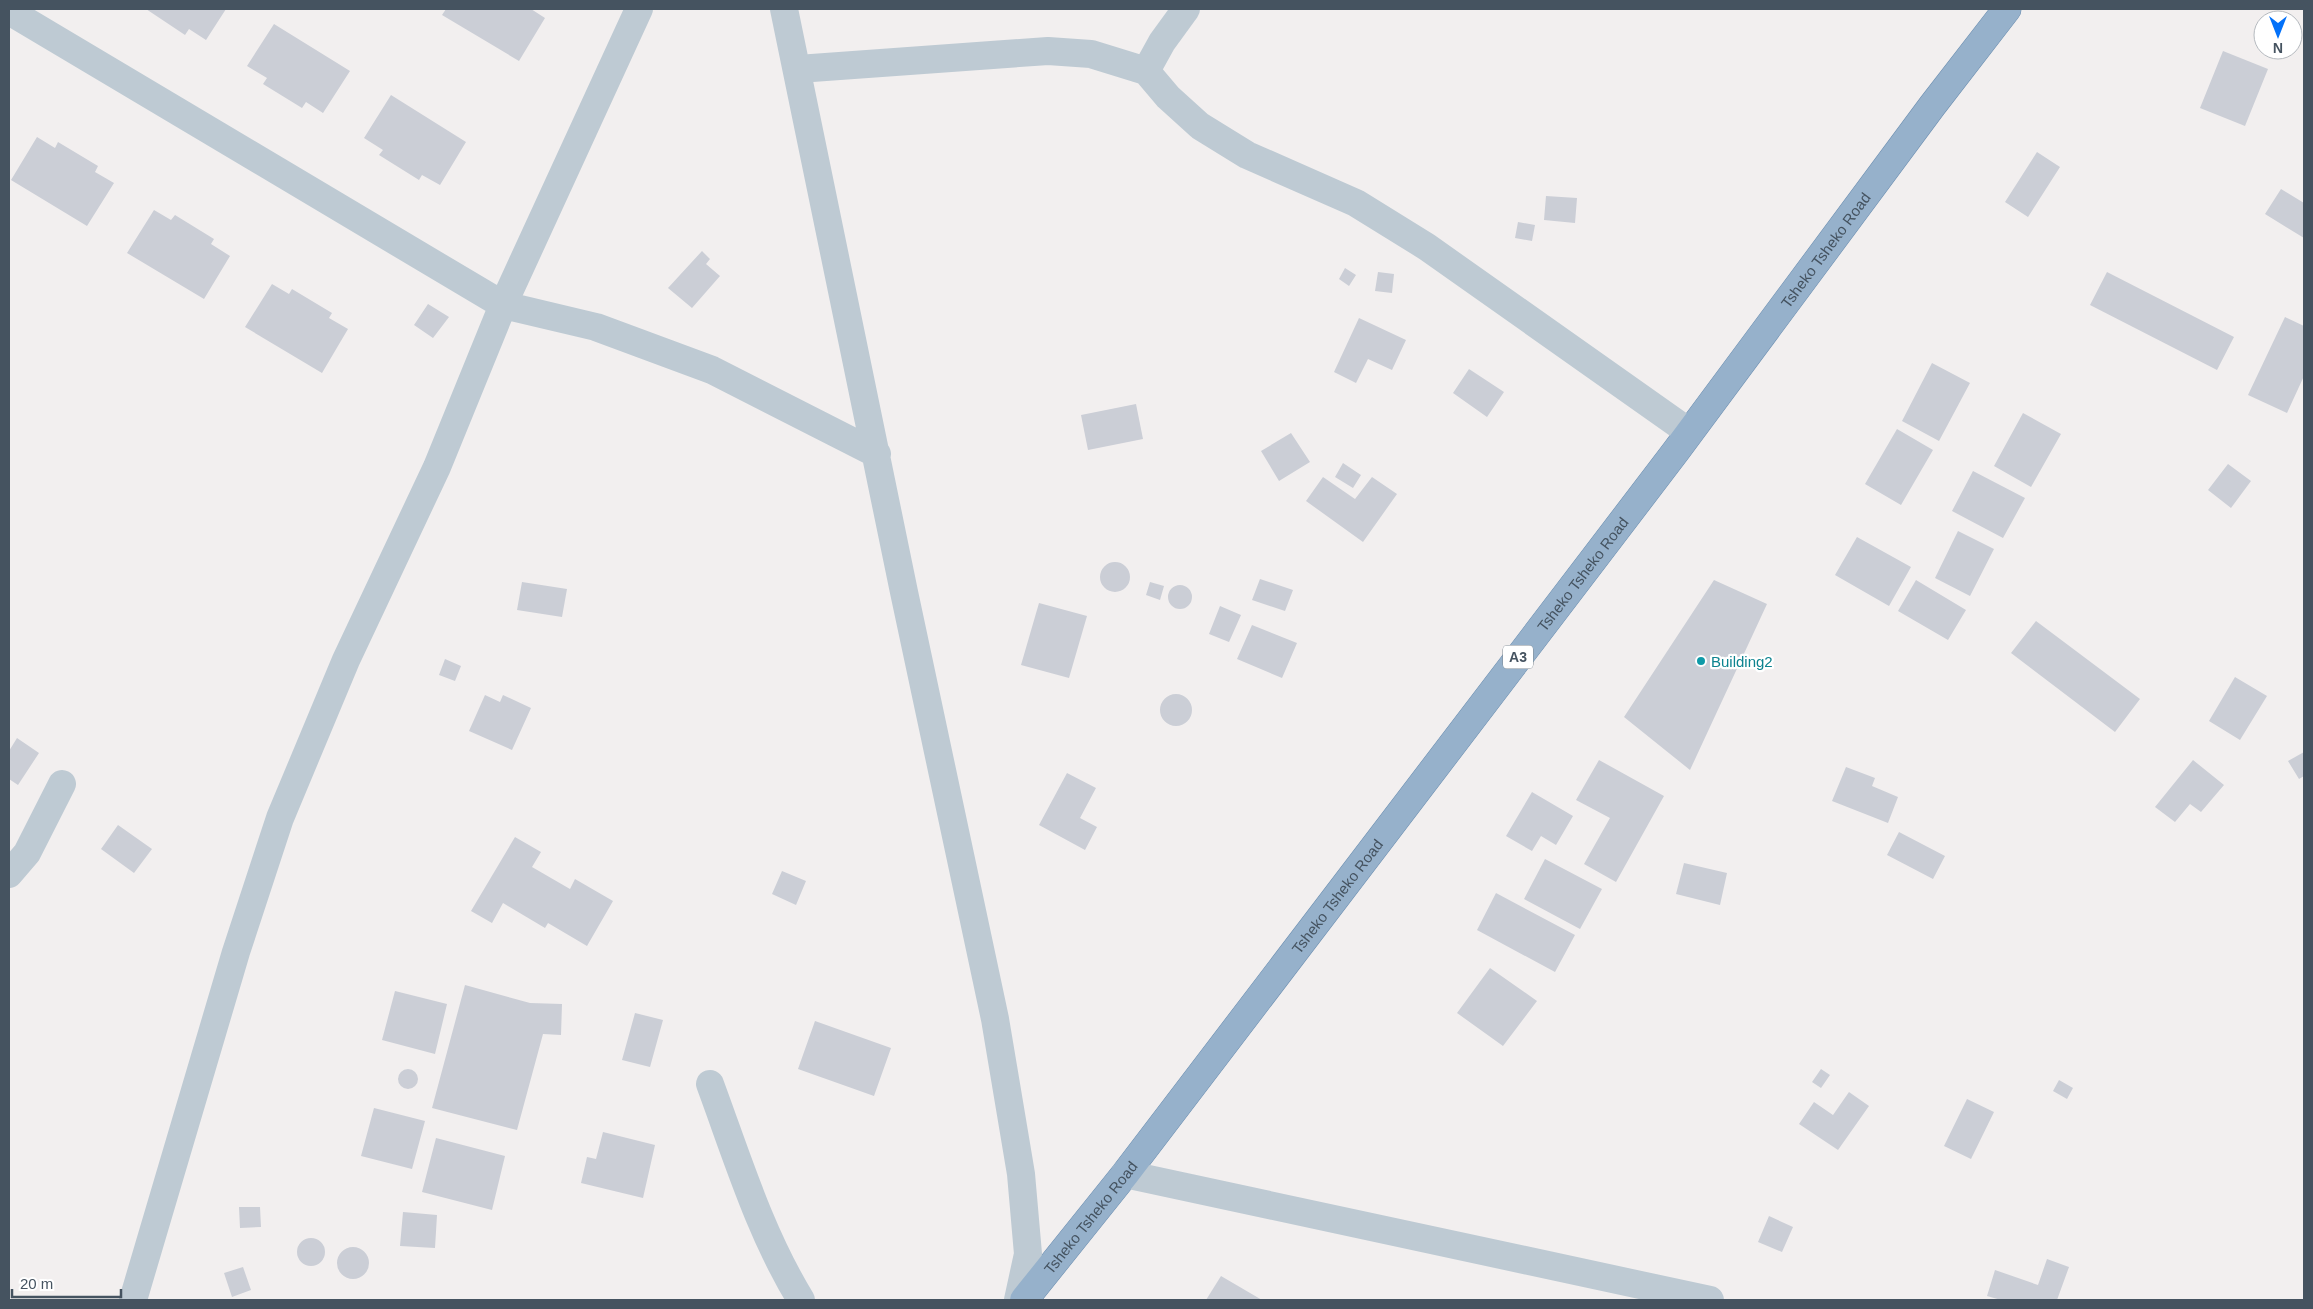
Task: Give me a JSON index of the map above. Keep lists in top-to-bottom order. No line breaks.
{"streets":{"highway":["Tsheko Tsheko Road","A3"]},"places":["Building2"],"scale_bar":"20 m","north":"bottom"}
